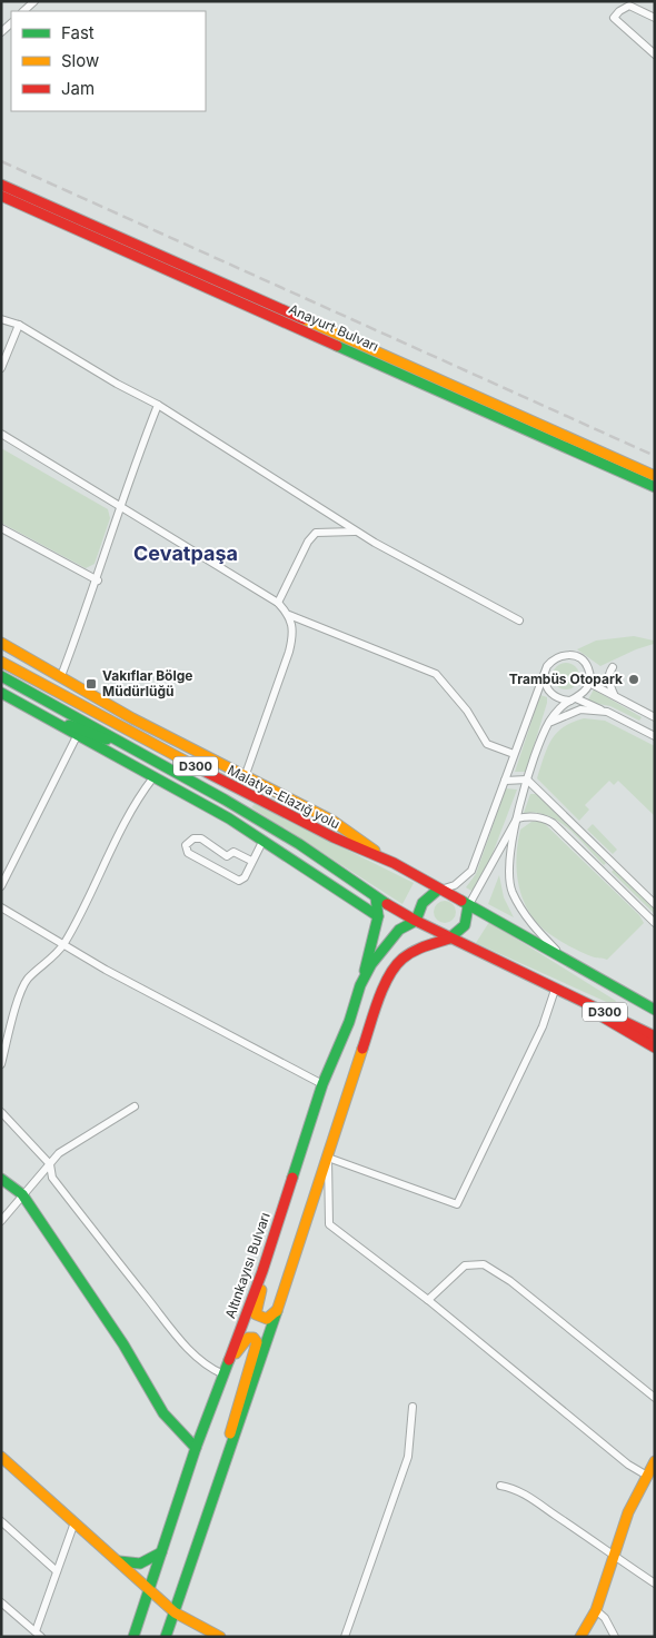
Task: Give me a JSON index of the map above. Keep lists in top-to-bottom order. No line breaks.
{"streets":{"main road":["Anayurt Bulvarı","D300","Malatya-Elazığ yolu","Altınkayısı Bulvarı"]},"crossings":[["D300","Malatya-Elazığ yolu"],["D300","Altınkayısı Bulvarı"],["Malatya-Elazığ yolu","Altınkayısı Bulvarı"]],"districts":["Cevatpaşa"],"places":{"other":["Trambüs Otopark"],"transit":["Vakıflar Bölge Müdürlüğü"]},"legend":["Fast","Slow","Jam"]}
